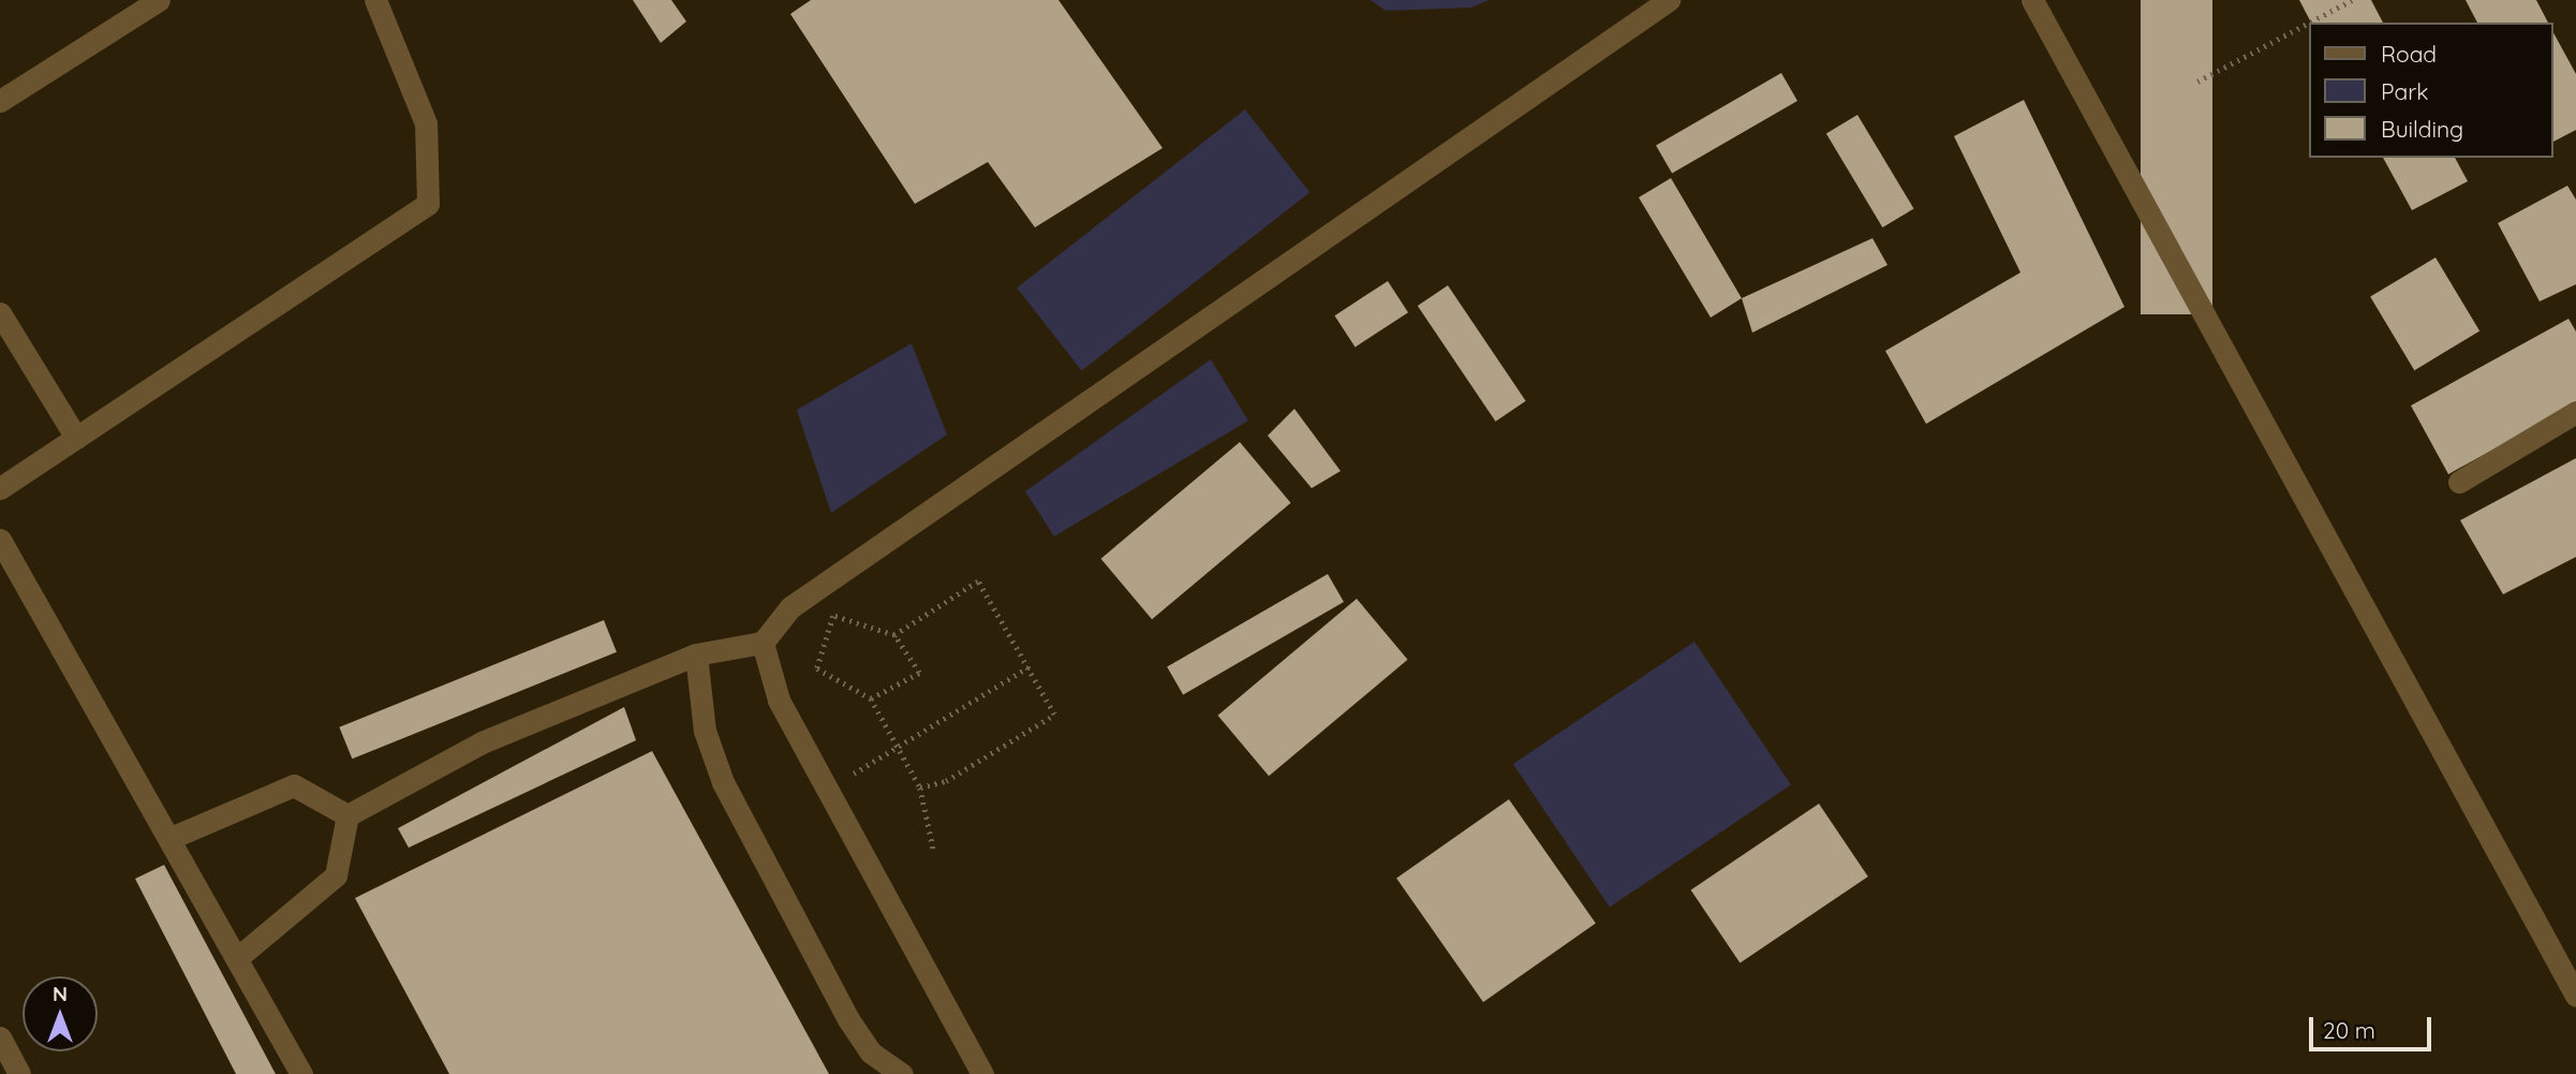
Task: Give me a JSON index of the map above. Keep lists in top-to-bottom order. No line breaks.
{"legend":["Road","Park","Building"],"scale_bar":"20 m","north":"top"}
